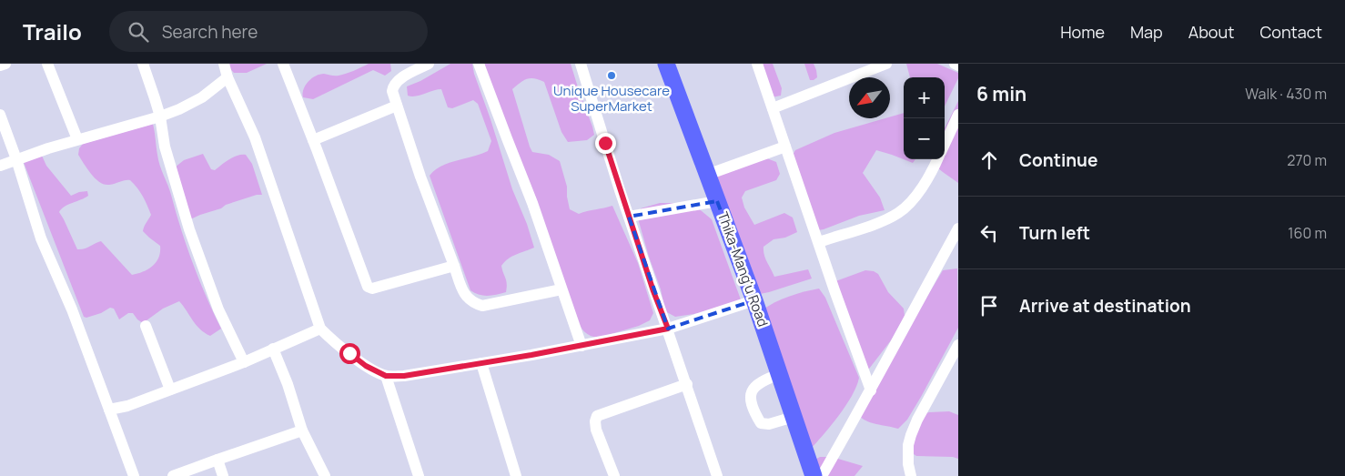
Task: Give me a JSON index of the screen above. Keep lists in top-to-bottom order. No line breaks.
{"streets":{"highway":["Thika-Mang'u Road"]},"places":["Unique Housecare SuperMarket"],"north":"bottom left","page":{"header":"Trailo","search":"Search here","nav":["Home","Map","About","Contact"],"heading":["6 min","Walk · 430 m"],"map_buttons":["+","−"],"list":[["Continue","270 m"],["Turn left","160 m"],"Arrive at destination"]}}
